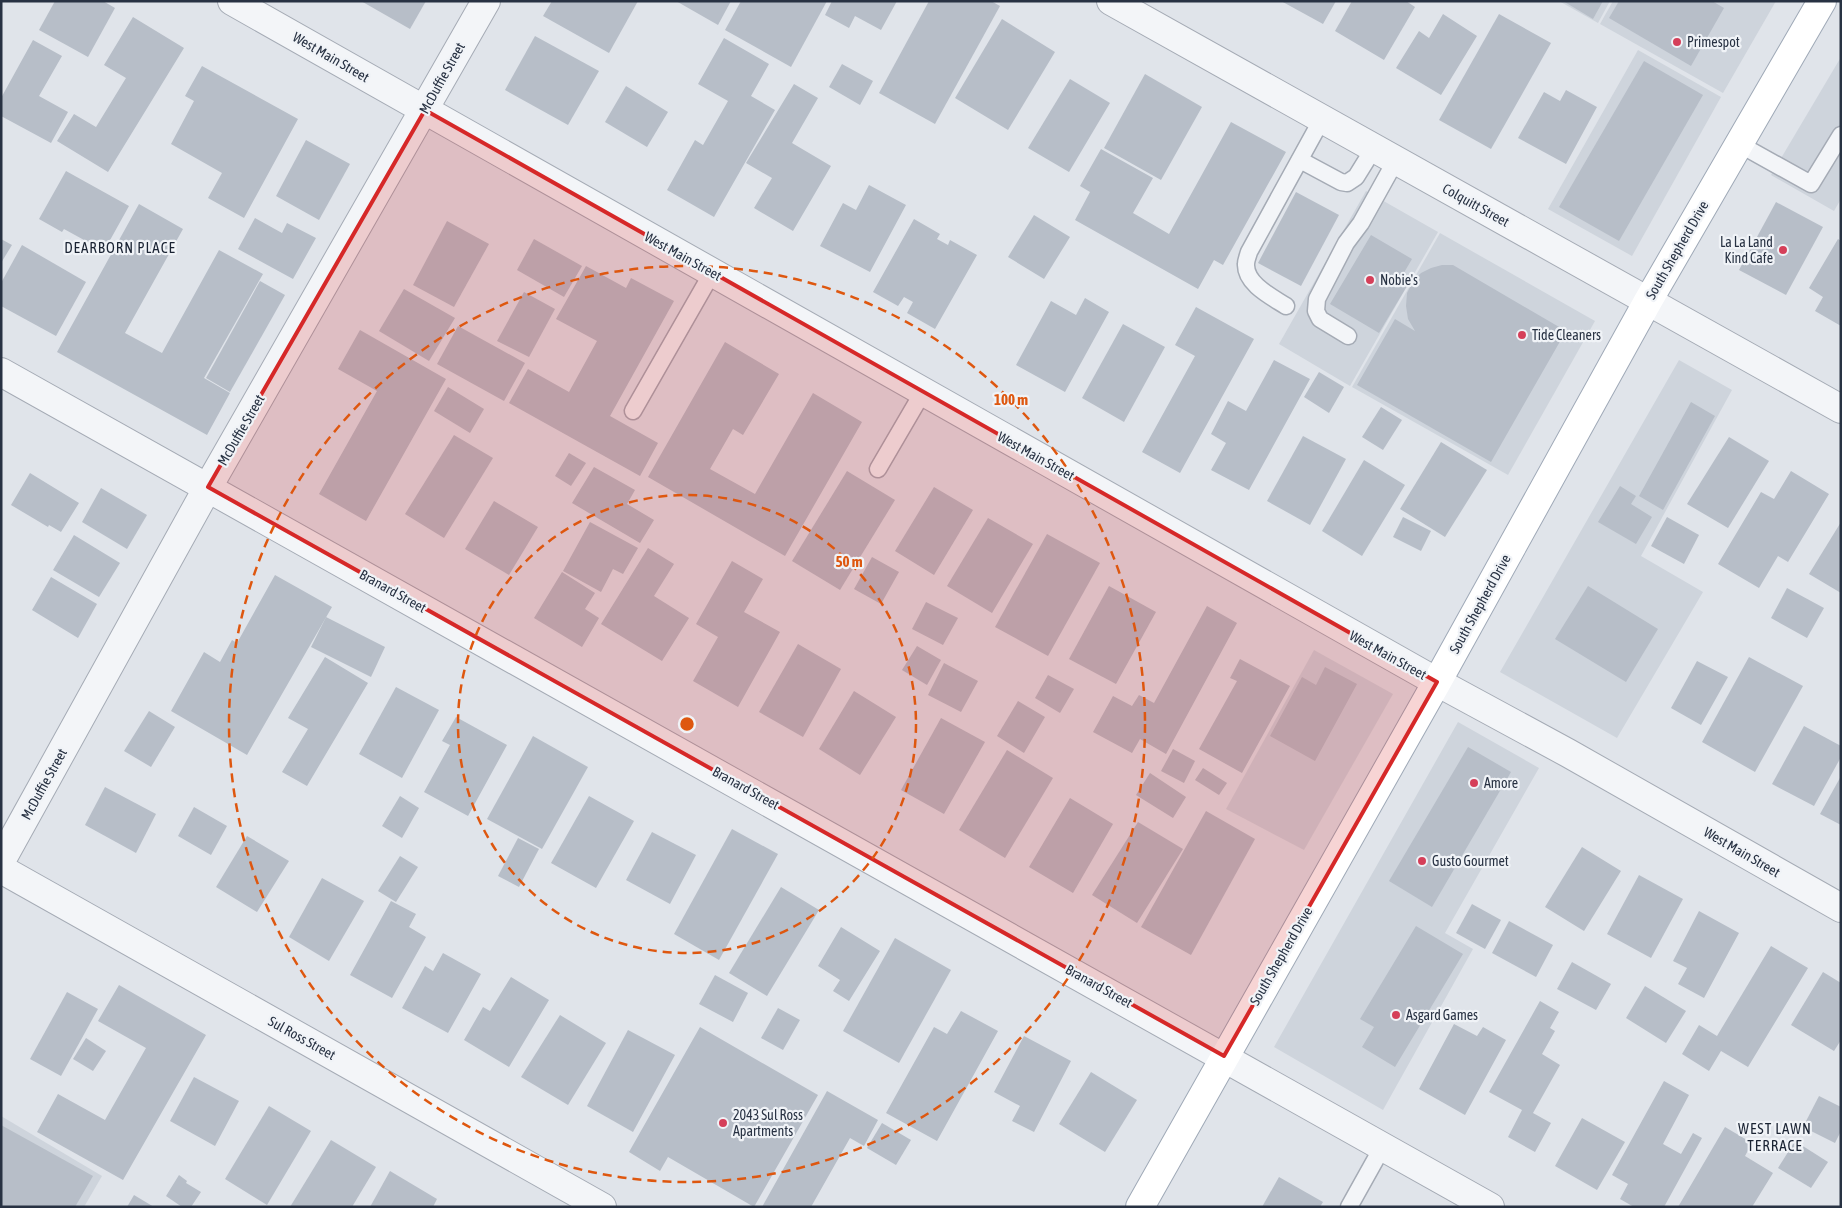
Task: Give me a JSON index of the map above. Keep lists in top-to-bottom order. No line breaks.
{"streets":{"main road":["South Shepherd Drive"],"street":["West Main Street","McDuffie Street","Colquitt Street","Branard Street","Sul Ross Street"]},"crossings":[["West Main Street","McDuffie Street"],["West Main Street","South Shepherd Drive"],["McDuffie Street","Branard Street"],["Colquitt Street","South Shepherd Drive"],["South Shepherd Drive","Branard Street"]],"districts":["DEARBORN PLACE","WEST LAWN TERRACE"],"places":["Primespot","La La Land Kind Cafe","Nobie's","Tide Cleaners","Amore","Gusto Gourmet","Asgard Games","2043 Sul Ross Apartments"],"rings":["100 m","50 m"]}
